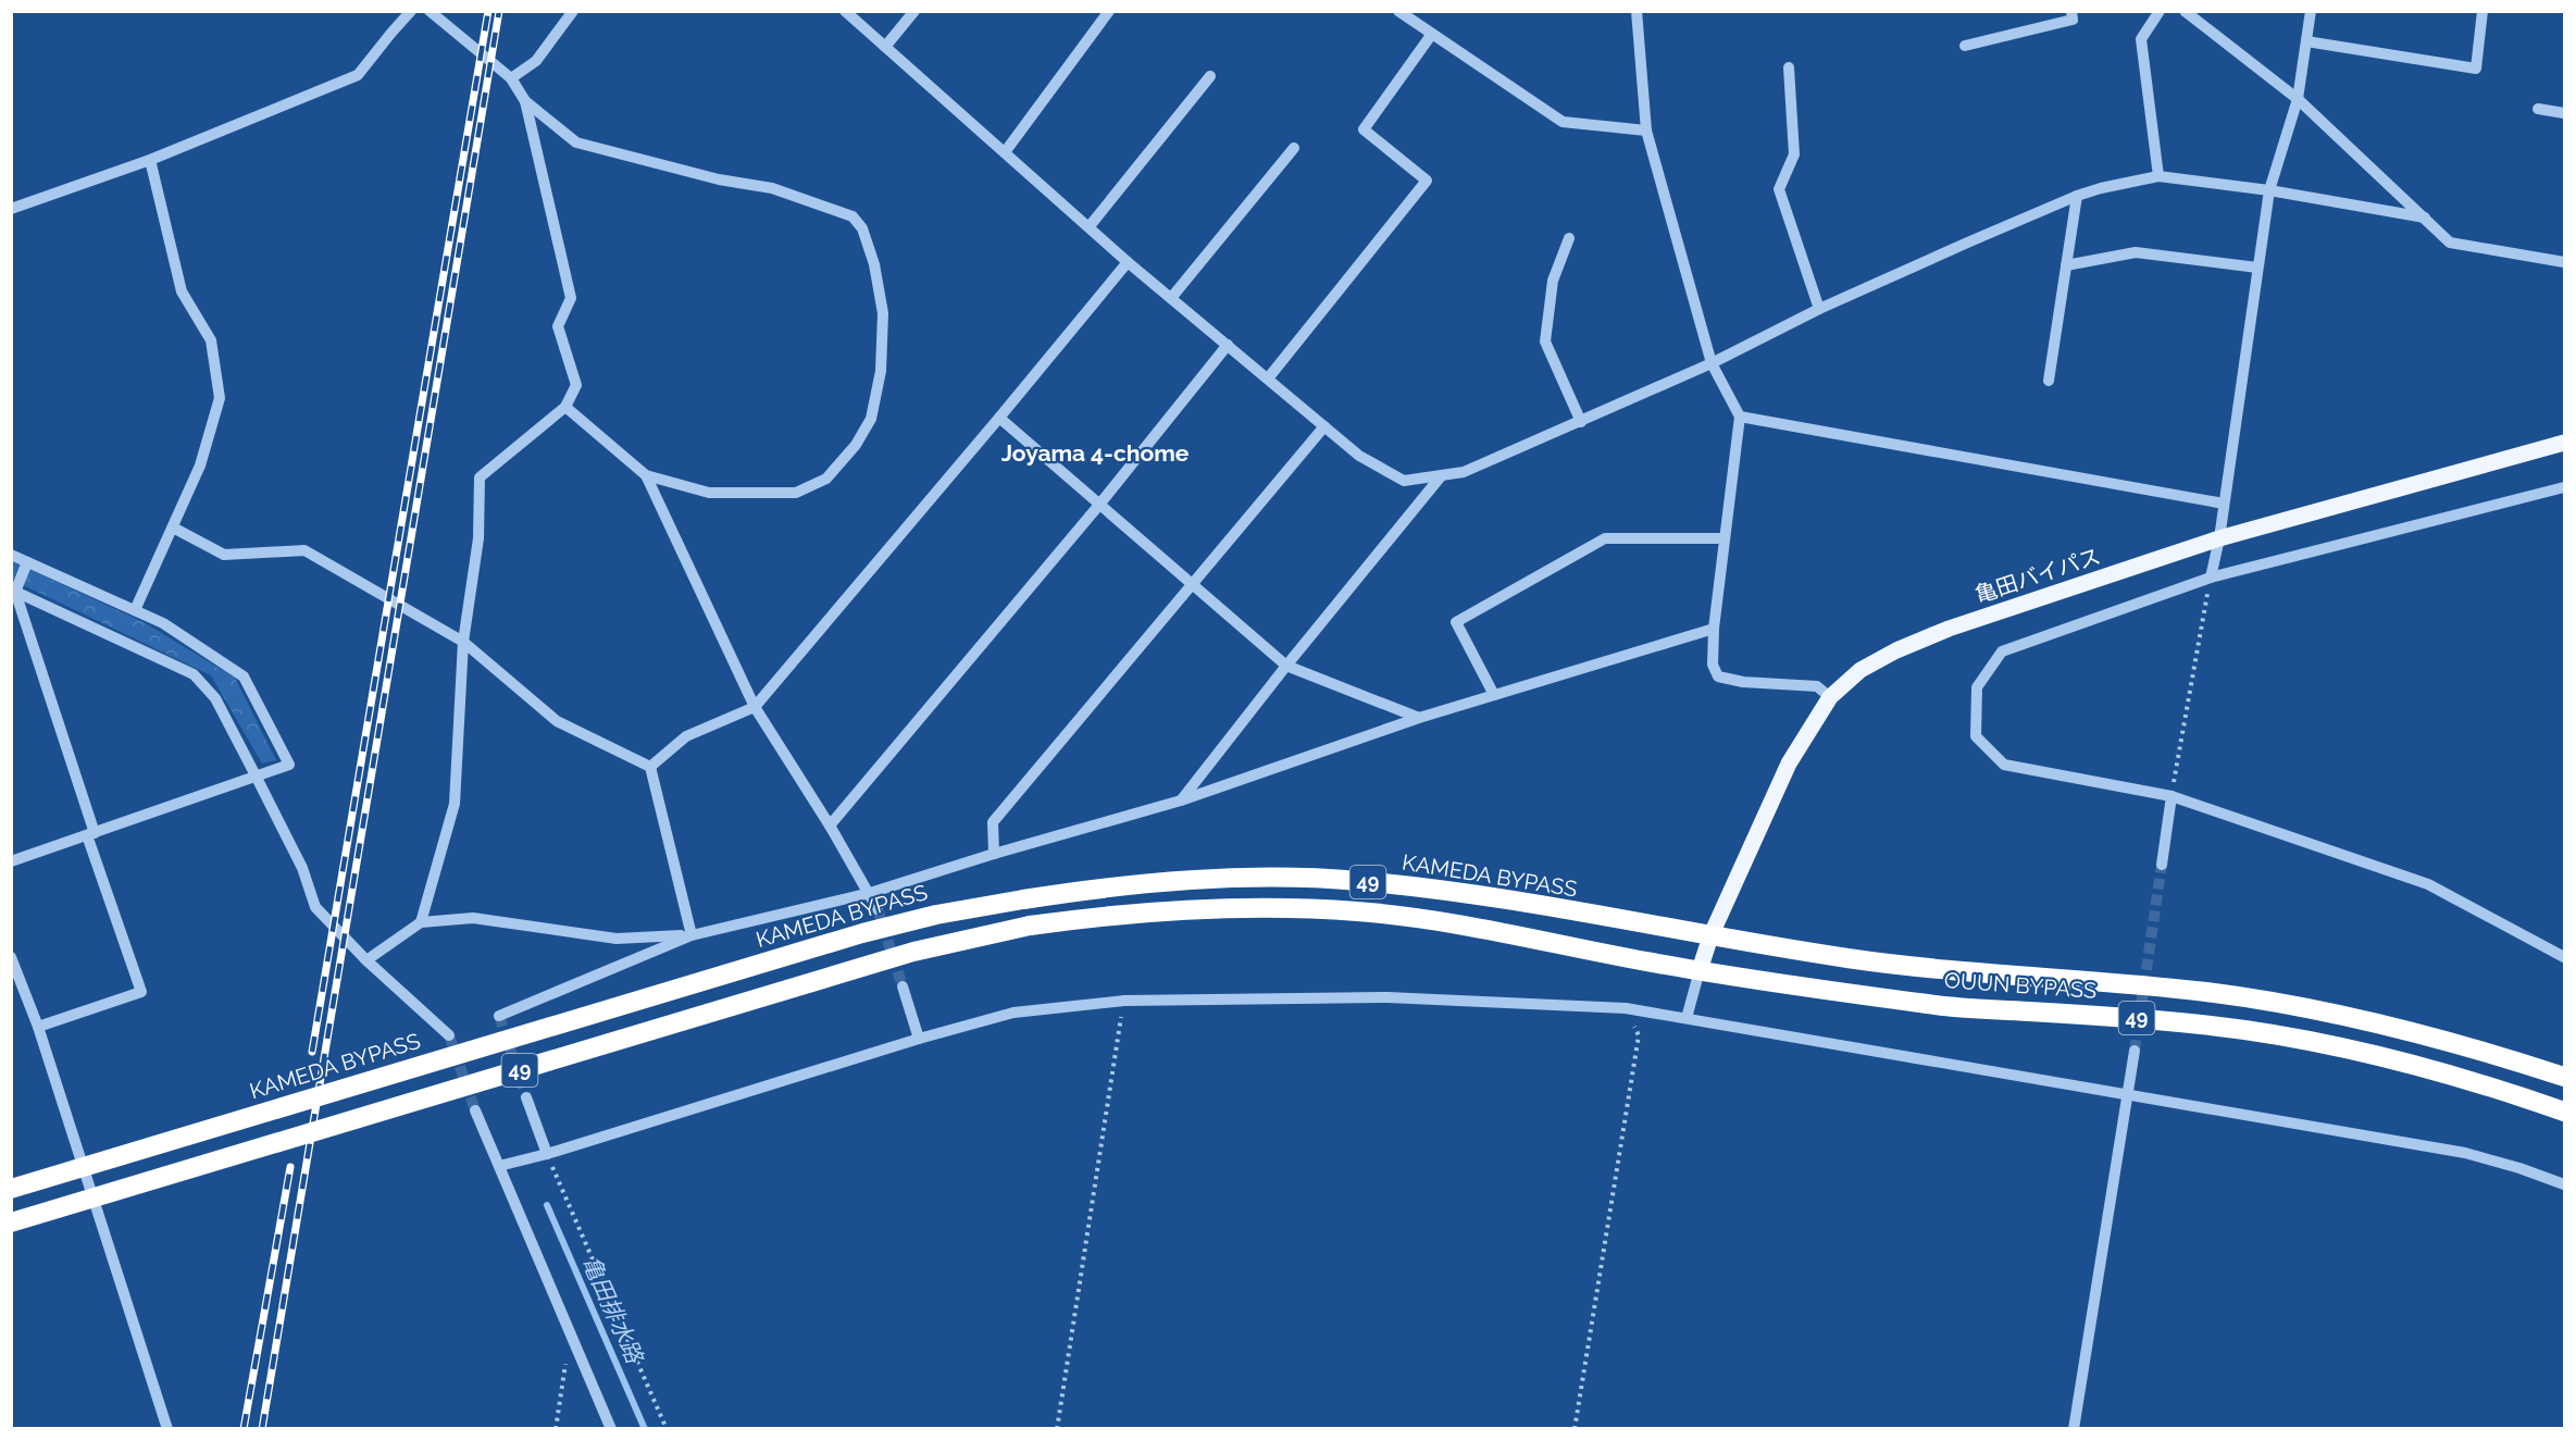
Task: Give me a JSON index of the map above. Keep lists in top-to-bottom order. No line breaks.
{"streets":{"highway":["KAMEDA BYPASS","49","OUUN BYPASS"],"main road":["亀田バイパス"]},"crossings":[["亀田バイパス","KAMEDA BYPASS"],["亀田バイパス","49"],["亀田バイパス","OUUN BYPASS"],["KAMEDA BYPASS","OUUN BYPASS"],["49","OUUN BYPASS"]],"districts":["Joyama 4-chome"],"water":["亀田排水路"]}
